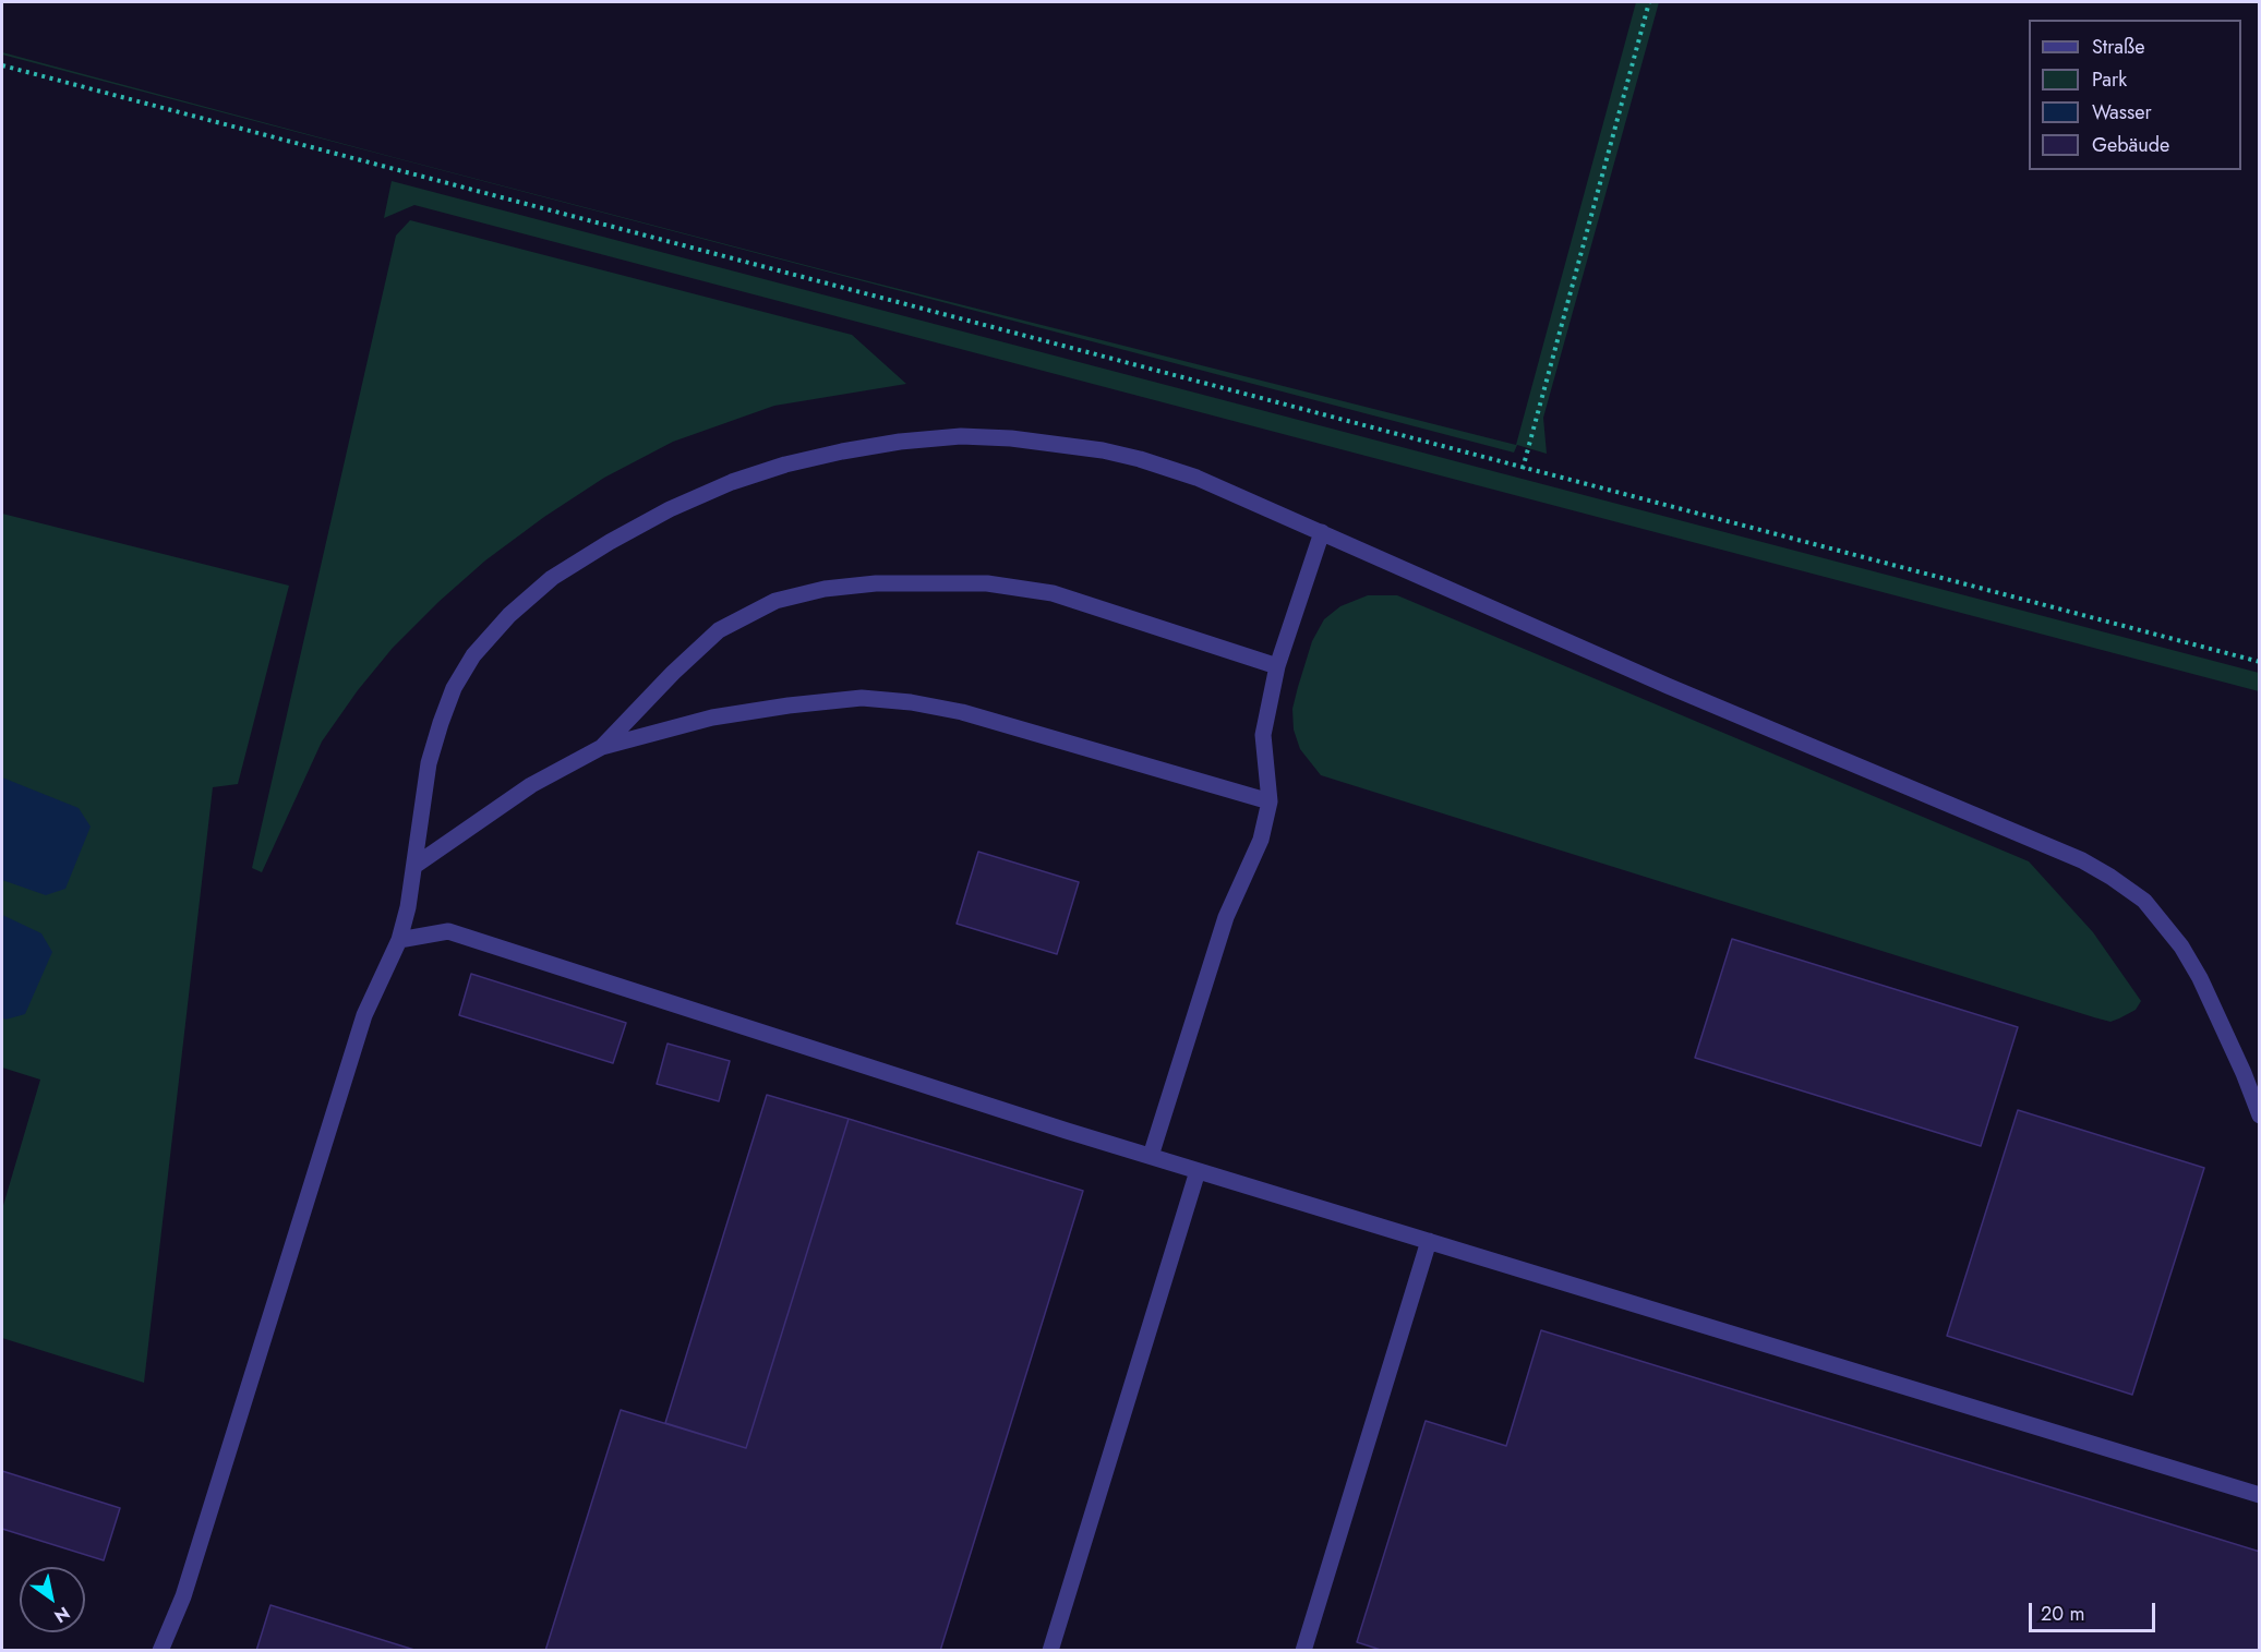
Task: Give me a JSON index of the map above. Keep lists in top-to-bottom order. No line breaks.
{"legend":["Straße","Park","Wasser","Gebäude"],"scale_bar":"20 m","north":"bottom right"}
